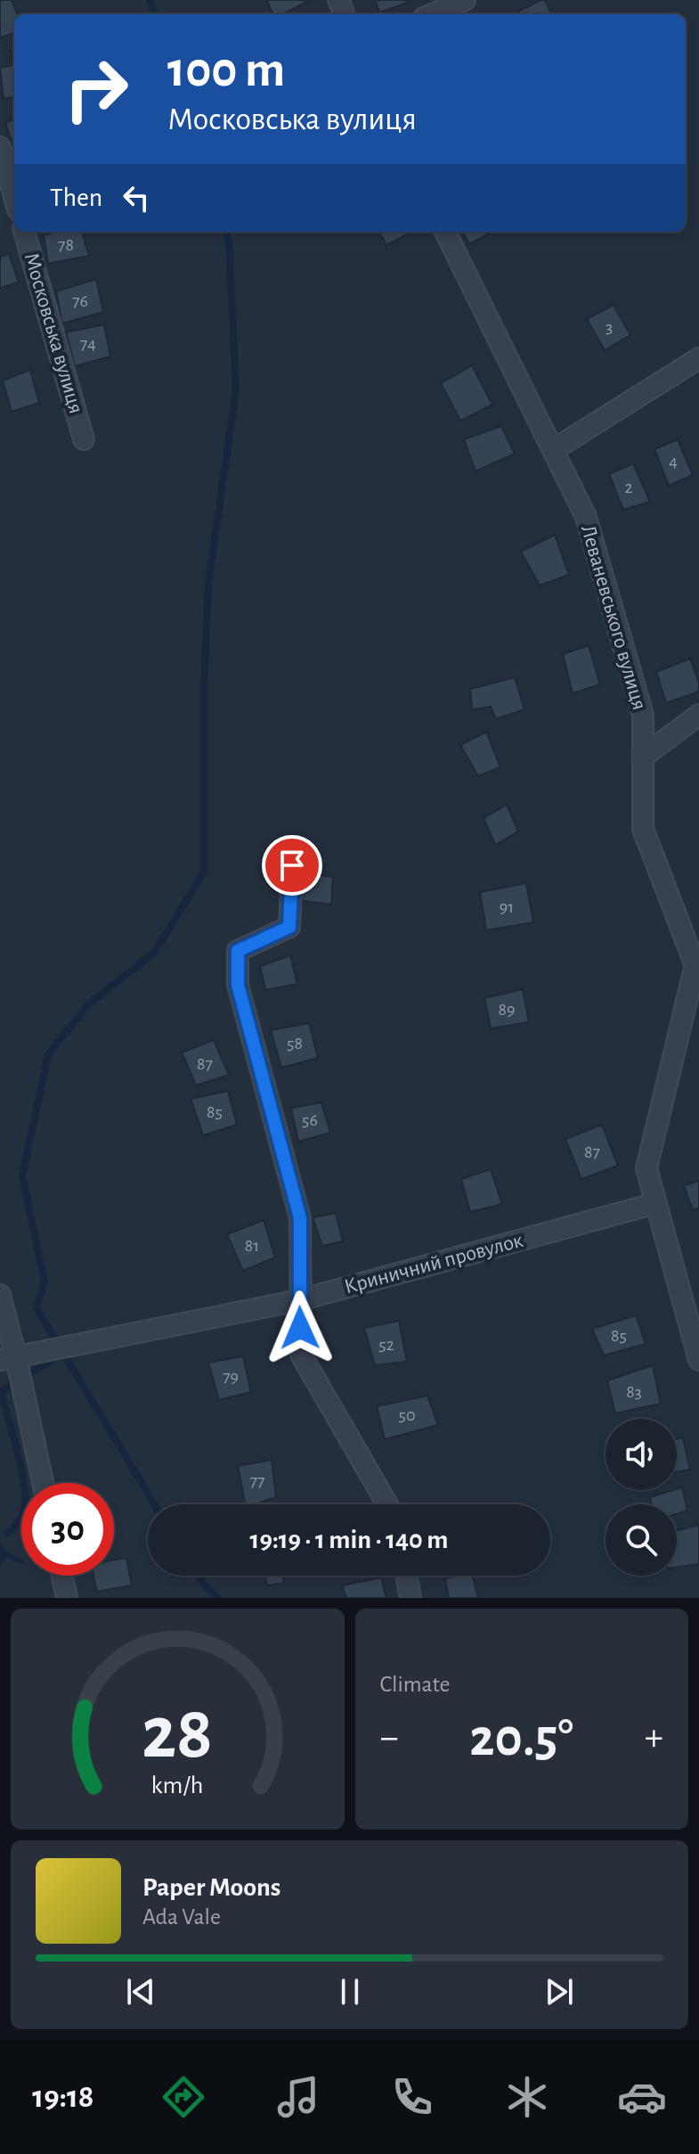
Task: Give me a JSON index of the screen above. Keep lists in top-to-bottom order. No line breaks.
{"streets":{"street":["Московська вулиця","Леваневського вулиця","Криничний провулок"]},"crossings":[["Леваневського вулиця","Криничний провулок"]],"house_numbers":["78","76","3","74","4","2","91","89","58","87","85","56","87","81","85","52","79","83","50","77"],"page":{"turn":["100 m","Московська вулиця"],"then":"Then","limit":"30","trip":"19:19 · 1 min · 140 m","tile":"Climate","heat":["−","20.5°","+"],"song":["Paper Moons","Ada Vale"],"tabs":"19:18","gauge":["28","km/h"]}}
